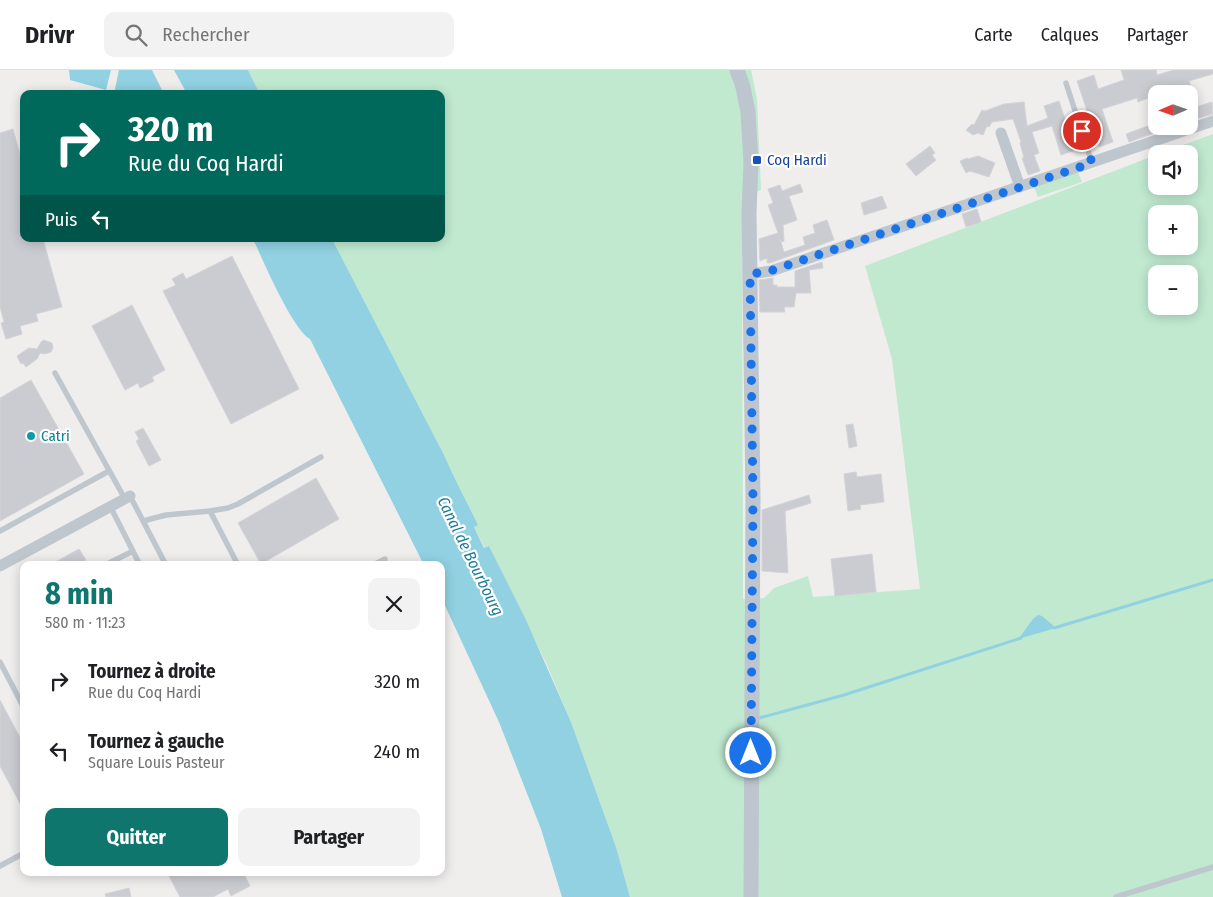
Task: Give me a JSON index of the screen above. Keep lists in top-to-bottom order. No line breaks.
{"water":["Canal de Bourbourg"],"places":{"transit":["Coq Hardi"],"other":["Catri"]},"north":"left","page":{"header":"Drivr","search":"Rechercher","nav":["Carte","Calques","Partager"],"map_buttons":["+","−"],"turn":["320 m","Rue du Coq Hardi"],"then":"Puis","heading":["8 min","580 m · 11:23"],"list":[{"name":"Tournez à droite","note":"Rue du Coq Hardi","value":"320 m"},{"name":"Tournez à gauche","note":"Square Louis Pasteur","value":"240 m"}],"buttons":["Quitter","Partager"]}}
